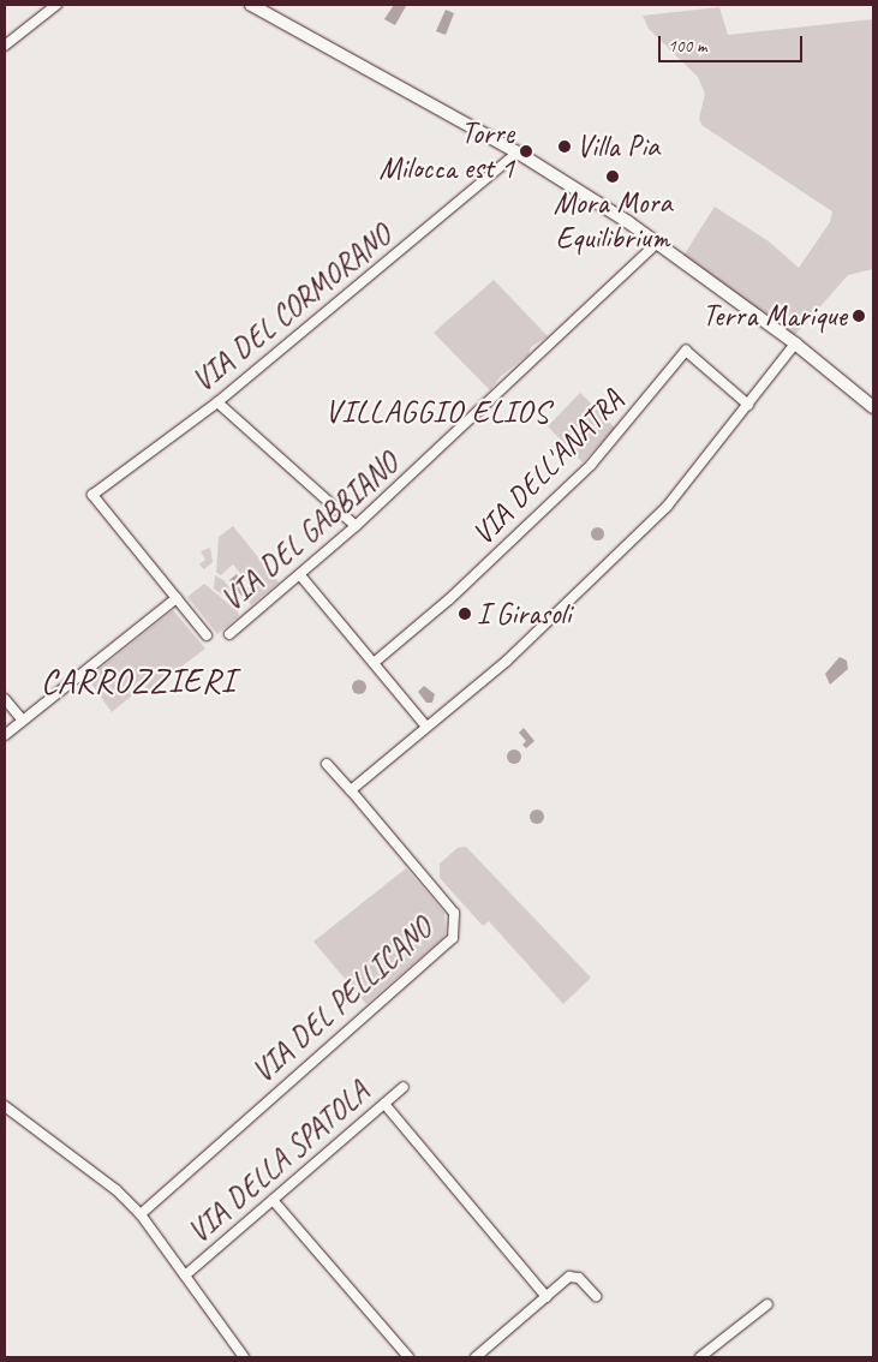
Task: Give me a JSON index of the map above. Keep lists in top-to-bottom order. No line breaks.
{"streets":{"street":["VIA DEL CORMORANO","VIA DELL'ANATRA","VIA DEL GABBIANO","VIA DEL PELLICANO","VIA DELLA SPATOLA"]},"districts":["VILLAGGIO ELIOS","CARROZZIERI"],"places":["Villa Pia","Torre Milocca est 1","Mora Mora Equilibrium","Terra Marique","I Girasoli"],"scale_bar":"100 m"}
